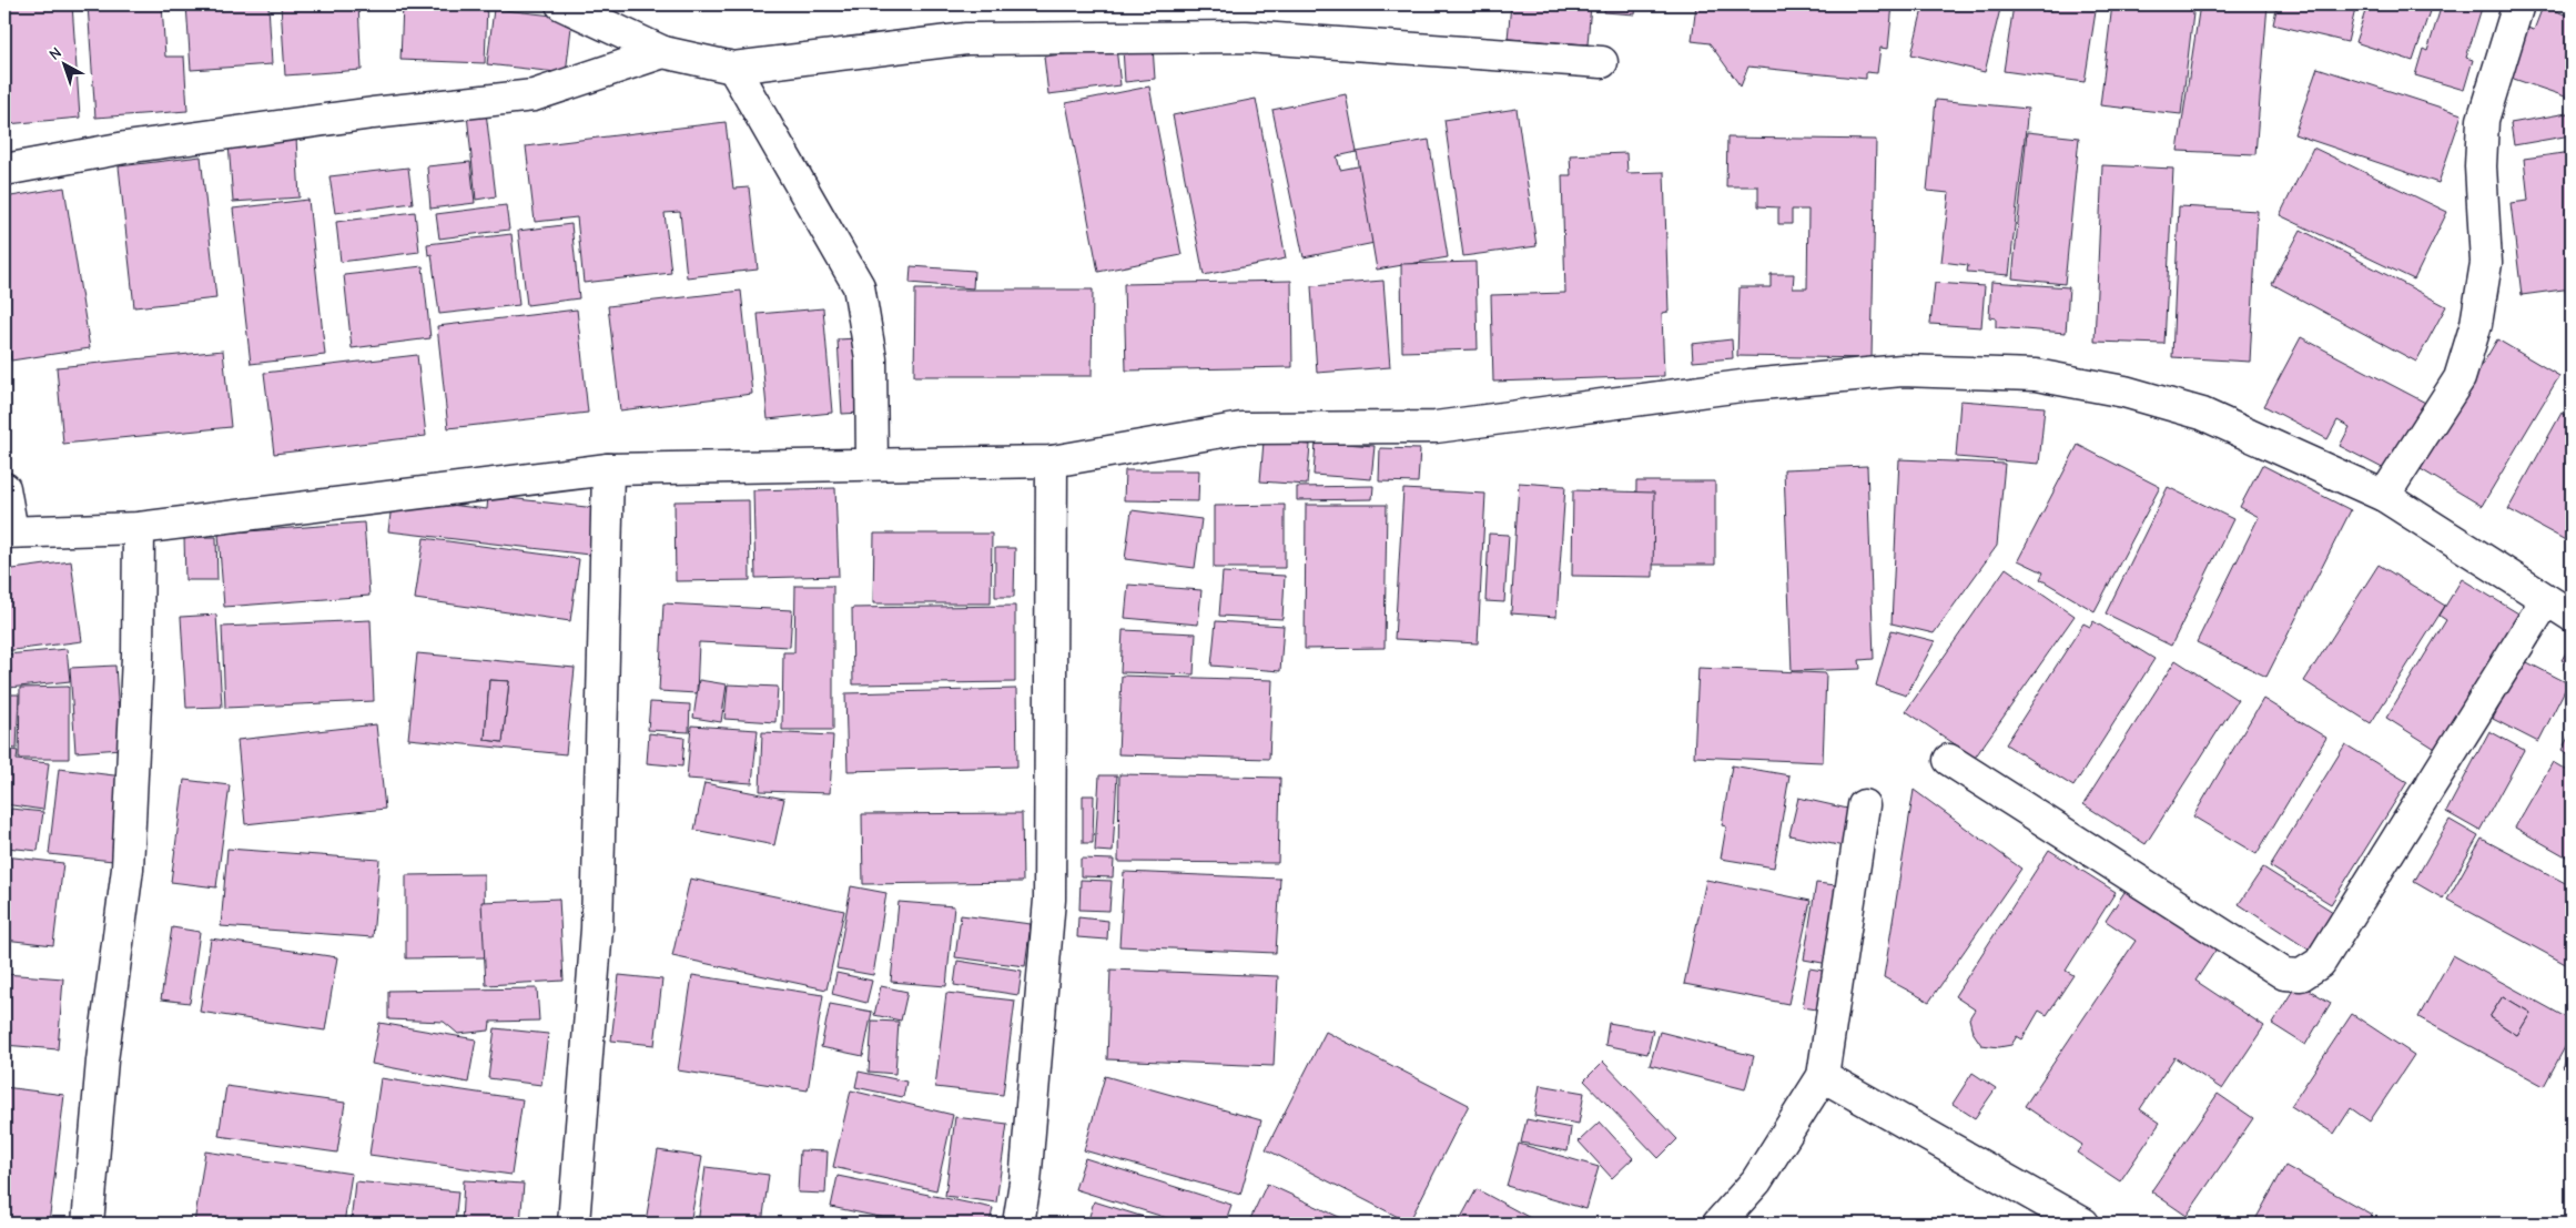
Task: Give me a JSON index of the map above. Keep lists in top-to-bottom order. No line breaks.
{"north":"top left"}
